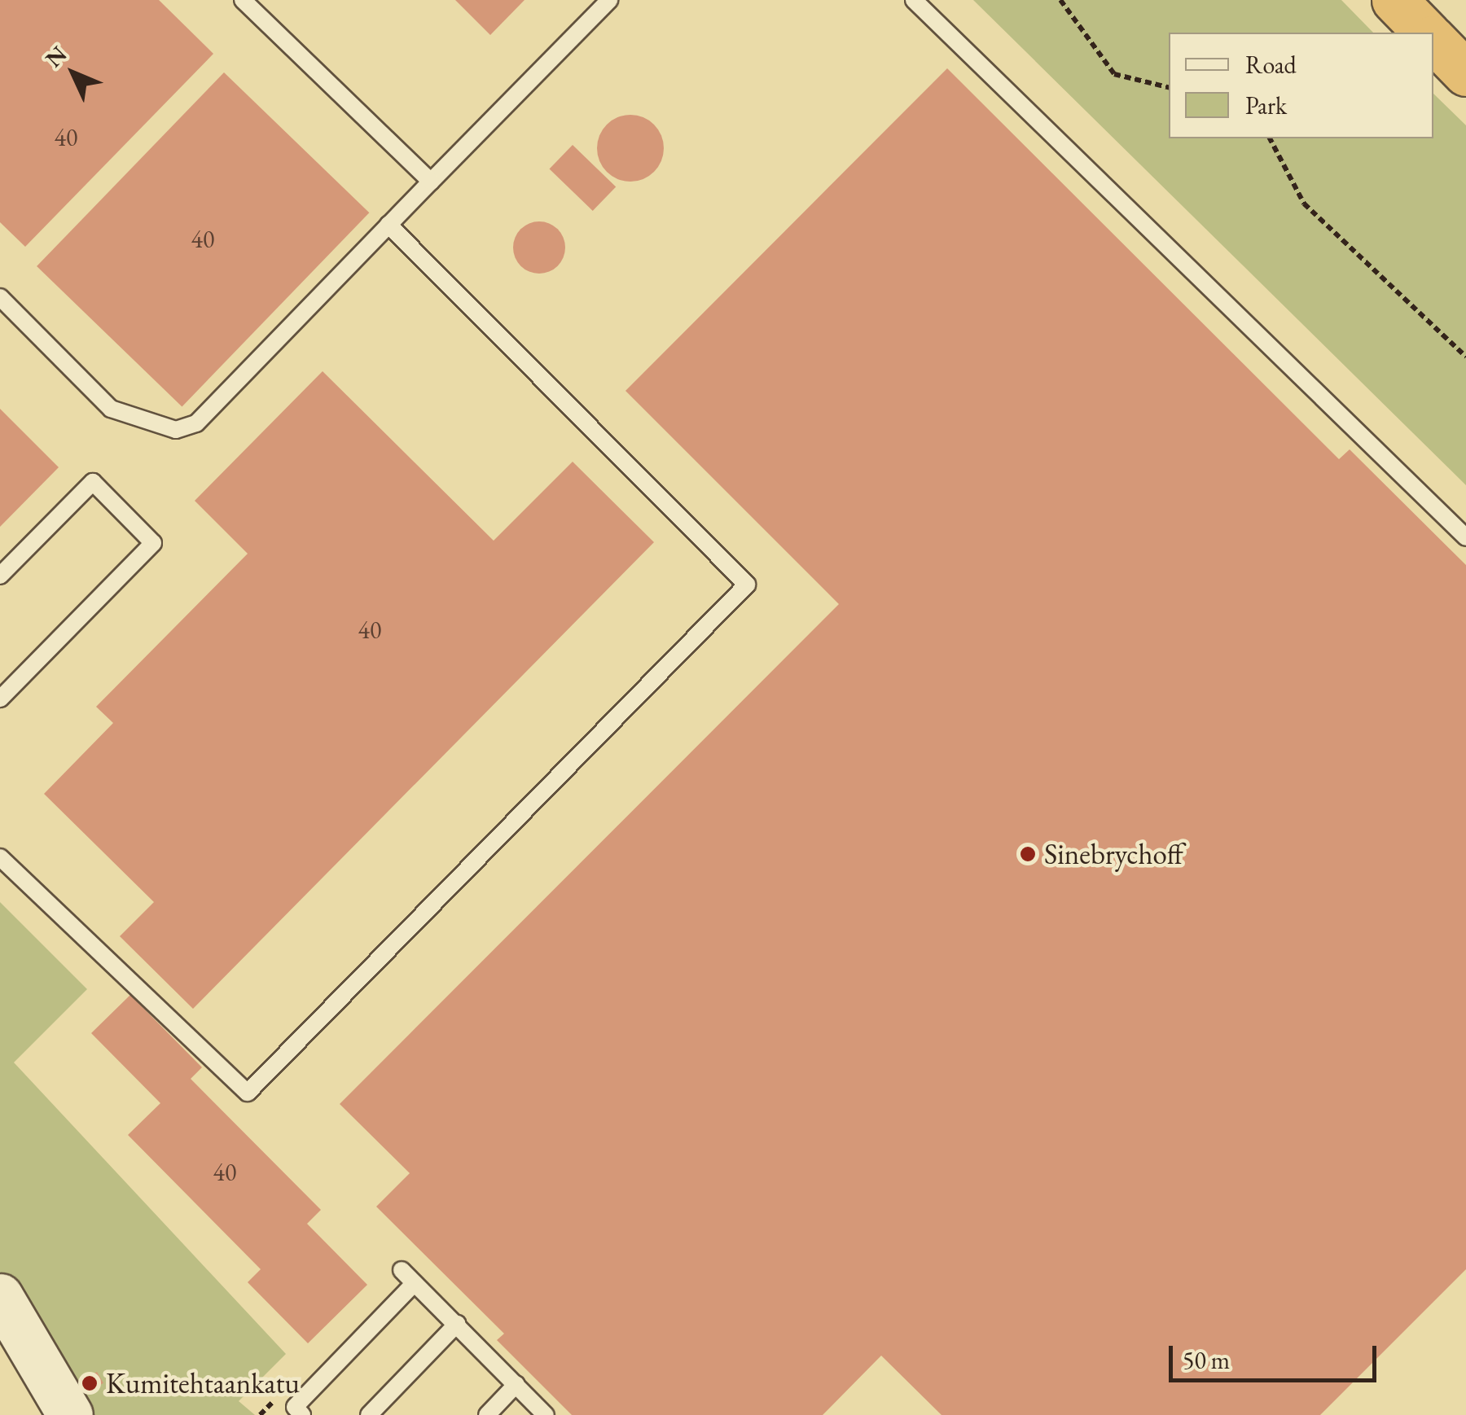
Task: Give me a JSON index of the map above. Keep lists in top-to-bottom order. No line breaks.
{"places":["Sinebrychoff","Kumitehtaankatu"],"house_numbers":["40","40","40","40"],"legend":["Road","Park"],"scale_bar":"50 m","north":"top left"}
